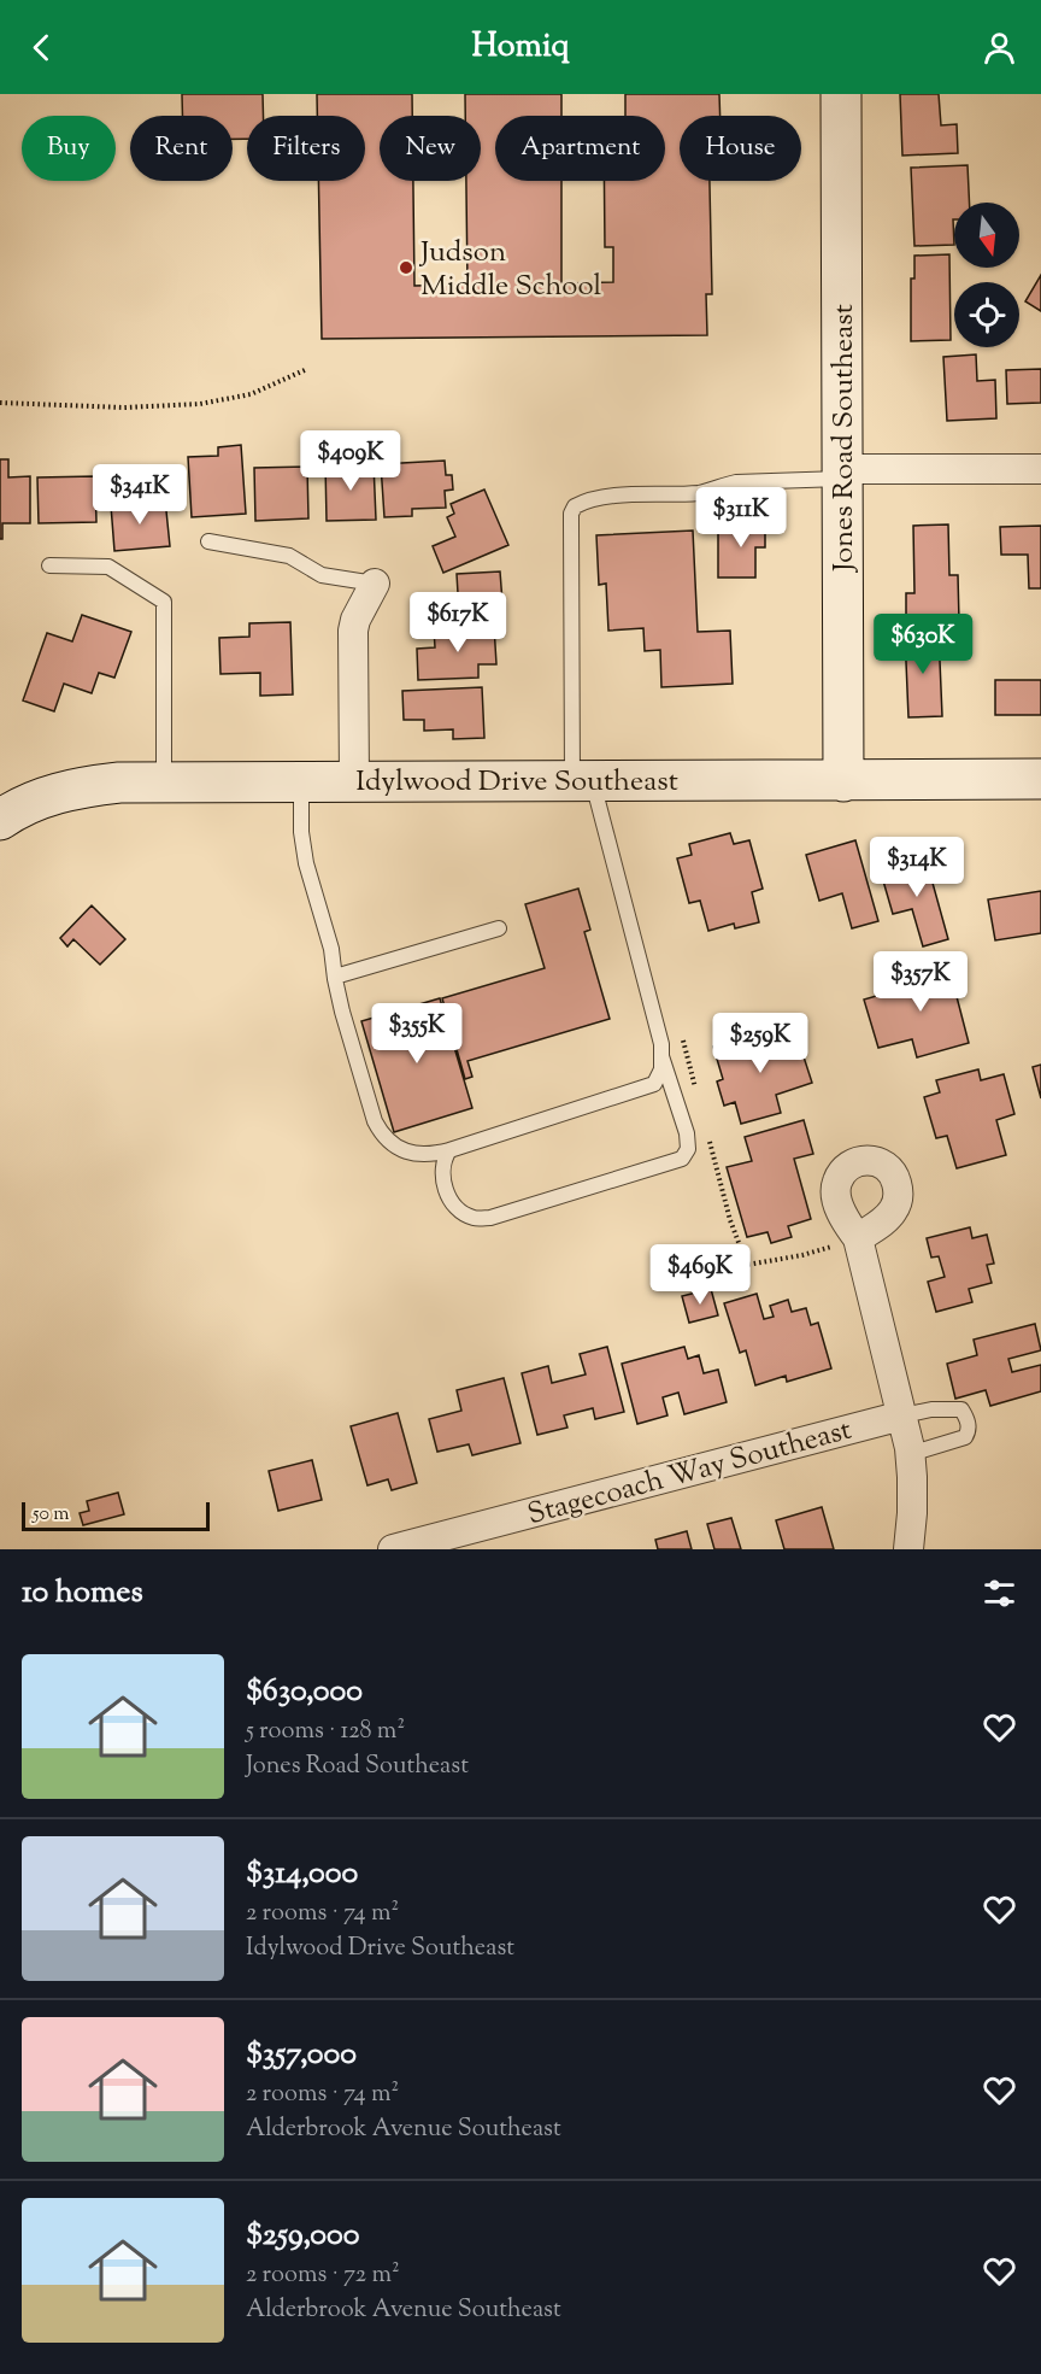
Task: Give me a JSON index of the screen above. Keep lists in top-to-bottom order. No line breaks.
{"streets":{"street":["Jones Road Southeast","Idylwood Drive Southeast","Stagecoach Way Southeast"]},"crossings":[["Jones Road Southeast","Idylwood Drive Southeast"]],"places":["Judson Middle School"],"scale_bar":"50 m","north":"bottom","page":{"header":"Homiq","chip":["Buy","Rent","Filters","New","Apartment","House"],"price":["$409K","$341K","$311K","$617K","$630K","$314K","$357K","$355K","$259K","$469K"],"scale":"50 m","heading":"10 homes","list":[{"name":"$630,000","note":"5 rooms · 128 m² · Jones Road Southeast"},{"name":"$314,000","note":"2 rooms · 74 m² · Idylwood Drive Southeast"},{"name":"$357,000","note":"2 rooms · 74 m² · Alderbrook Avenue Southeast"},{"name":"$259,000","note":"2 rooms · 72 m² · Alderbrook Avenue Southeast"}]}}
